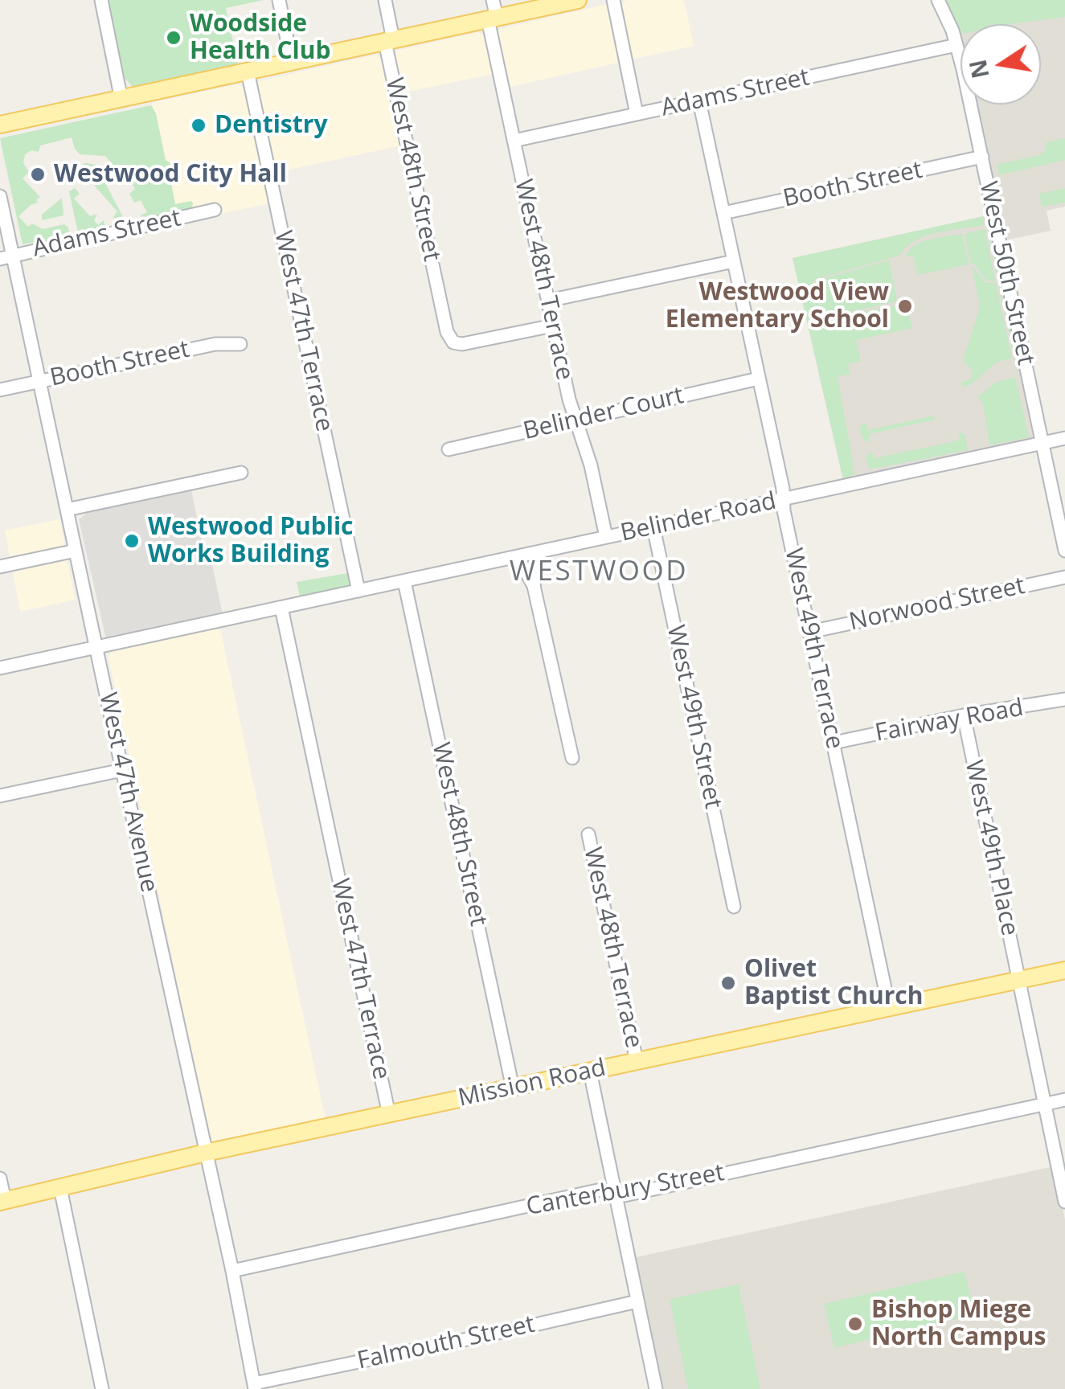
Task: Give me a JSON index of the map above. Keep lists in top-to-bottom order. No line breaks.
{"streets":{"main road":["Mission Road"],"street":["Adams Street","West 48th Street","Booth Street","West 50th Street","West 48th Terrace","West 47th Terrace","Belinder Court","Belinder Road","Norwood Street","West 49th Terrace","West 49th Street","Fairway Road","West 47th Avenue","West 49th Place","Canterbury Street","Falmouth Street"]},"crossings":[["Adams Street","West 50th Street"],["Adams Street","West 48th Terrace"],["Adams Street","West 49th Terrace"],["Adams Street","West 47th Avenue"],["West 48th Street","West 48th Terrace"],["West 48th Street","Belinder Road"],["West 48th Street","Mission Road"],["Booth Street","West 50th Street"],["Booth Street","West 49th Terrace"],["Booth Street","West 47th Avenue"],["West 50th Street","Belinder Road"],["West 48th Terrace","Belinder Court"],["West 48th Terrace","Belinder Road"],["West 48th Terrace","Mission Road"],["West 47th Terrace","Belinder Road"],["West 47th Terrace","Mission Road"],["Belinder Court","West 49th Terrace"],["Belinder Road","West 49th Terrace"],["Belinder Road","West 49th Street"],["Belinder Road","West 47th Avenue"],["Norwood Street","West 49th Terrace"],["West 49th Terrace","Fairway Road"],["West 49th Terrace","Mission Road"],["Fairway Road","West 49th Place"],["West 47th Avenue","Mission Road"],["West 47th Avenue","Canterbury Street"],["West 47th Avenue","Falmouth Street"],["West 49th Place","Mission Road"]],"districts":["WESTWOOD"],"places":["Woodside Health Club","Dentistry","Westwood City Hall","Westwood View Elementary School","Westwood Public Works Building","Olivet Baptist Church","Bishop Miege North Campus"],"north":"left"}
